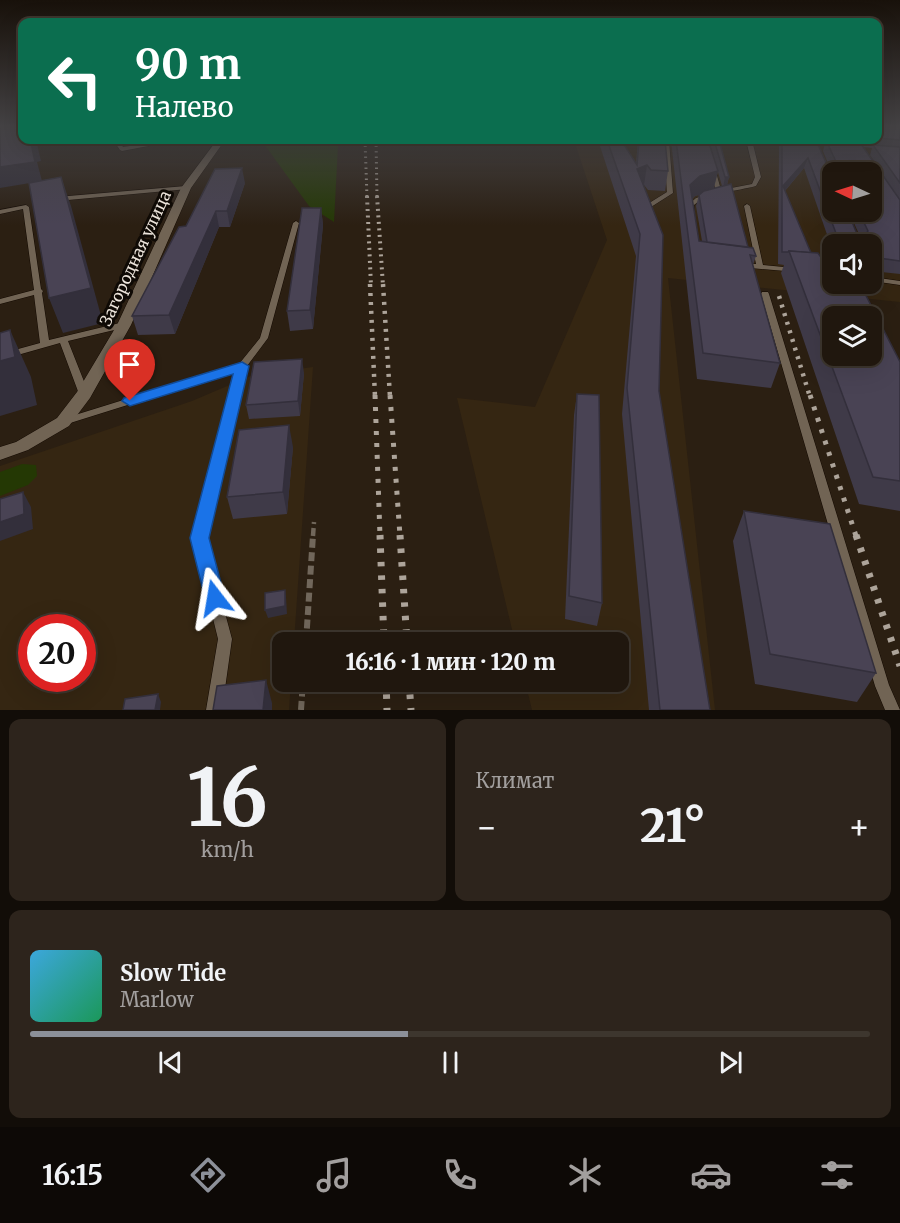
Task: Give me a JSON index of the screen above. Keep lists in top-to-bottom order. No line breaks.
{"streets":{"street":["Загородная улица"]},"north":"left","page":{"turn":["90 m","Налево"],"limit":"20","trip":"16:16 · 1 мин · 120 m","tile":[["16","km/h"],"Климат"],"heat":["−","21°","+"],"song":["Slow Tide","Marlow"],"tabs":"16:15"}}
